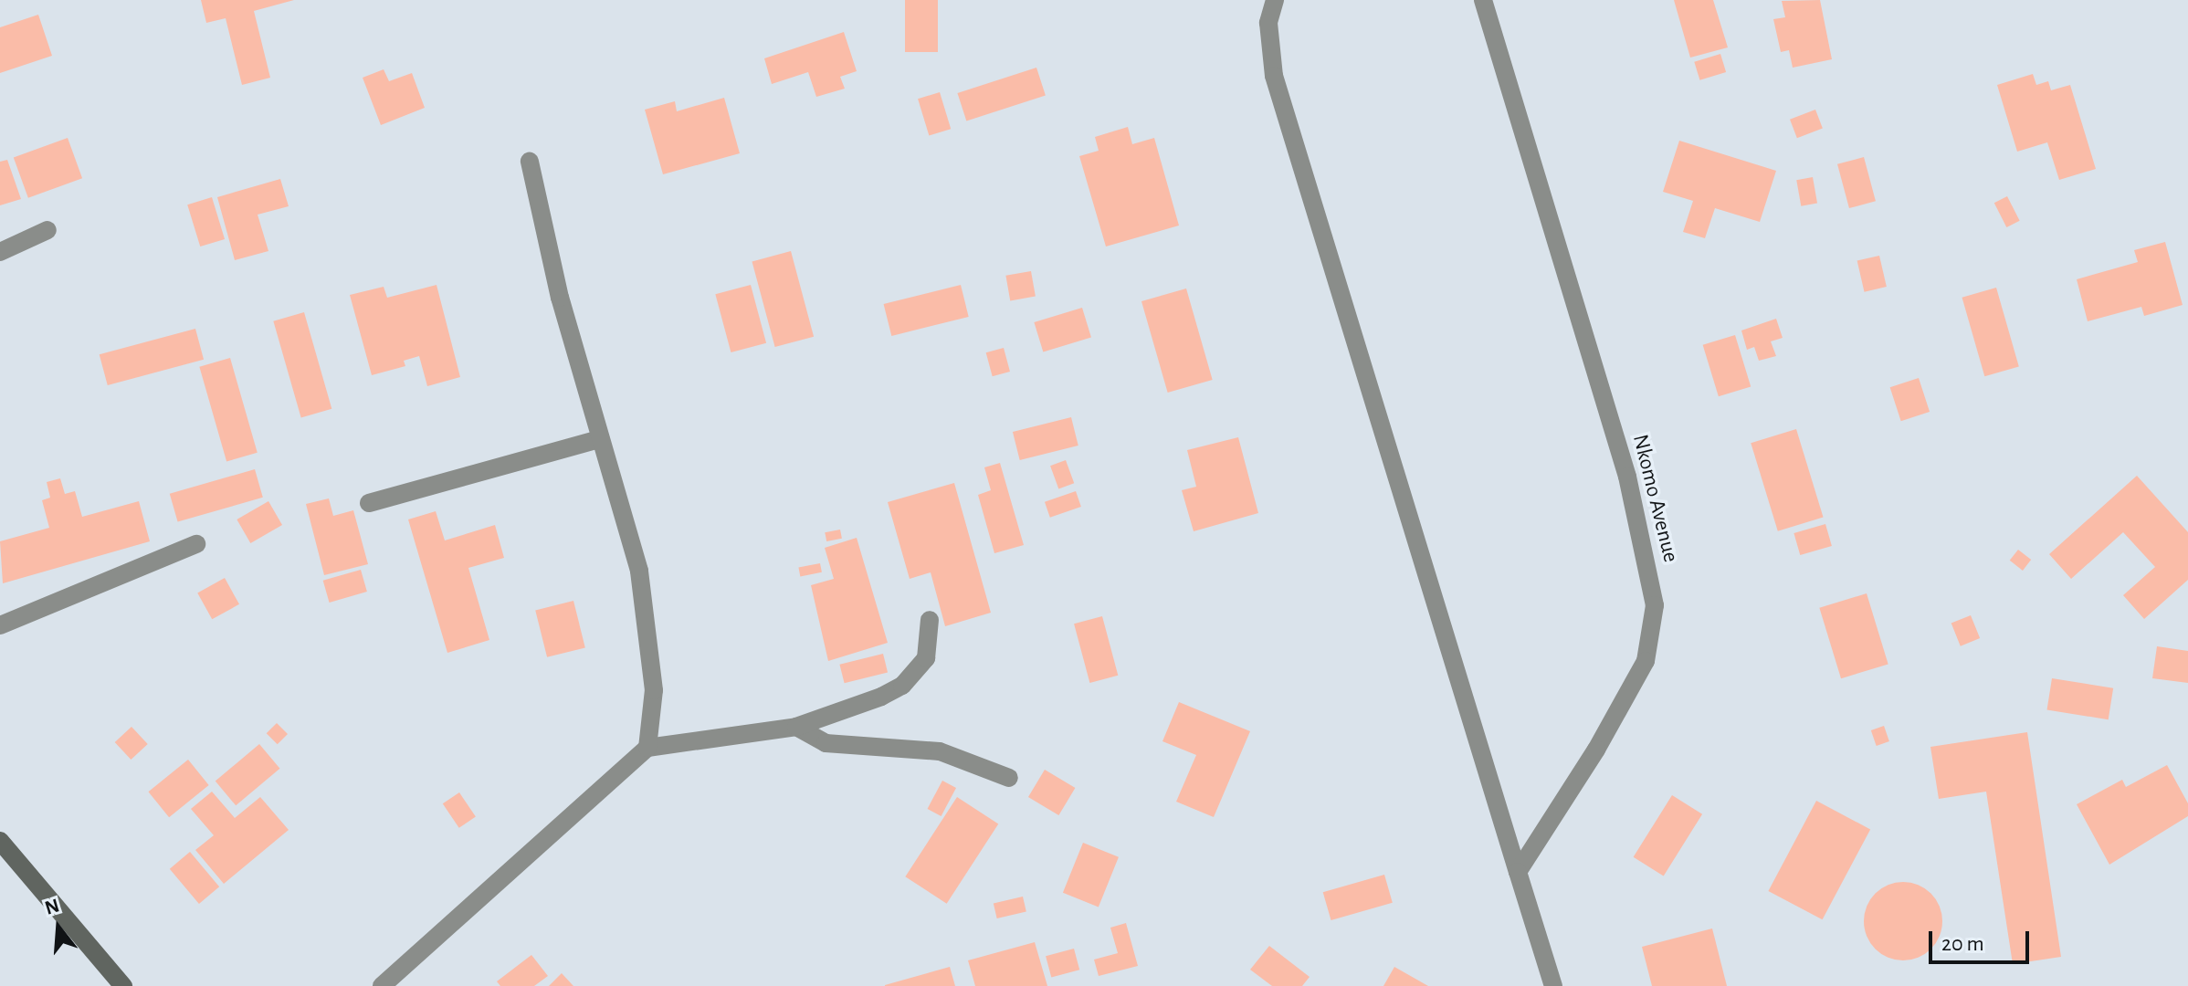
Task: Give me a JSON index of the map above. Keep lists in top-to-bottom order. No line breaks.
{"streets":{"street":["Nkomo Avenue"]},"scale_bar":"20 m","north":"top"}
